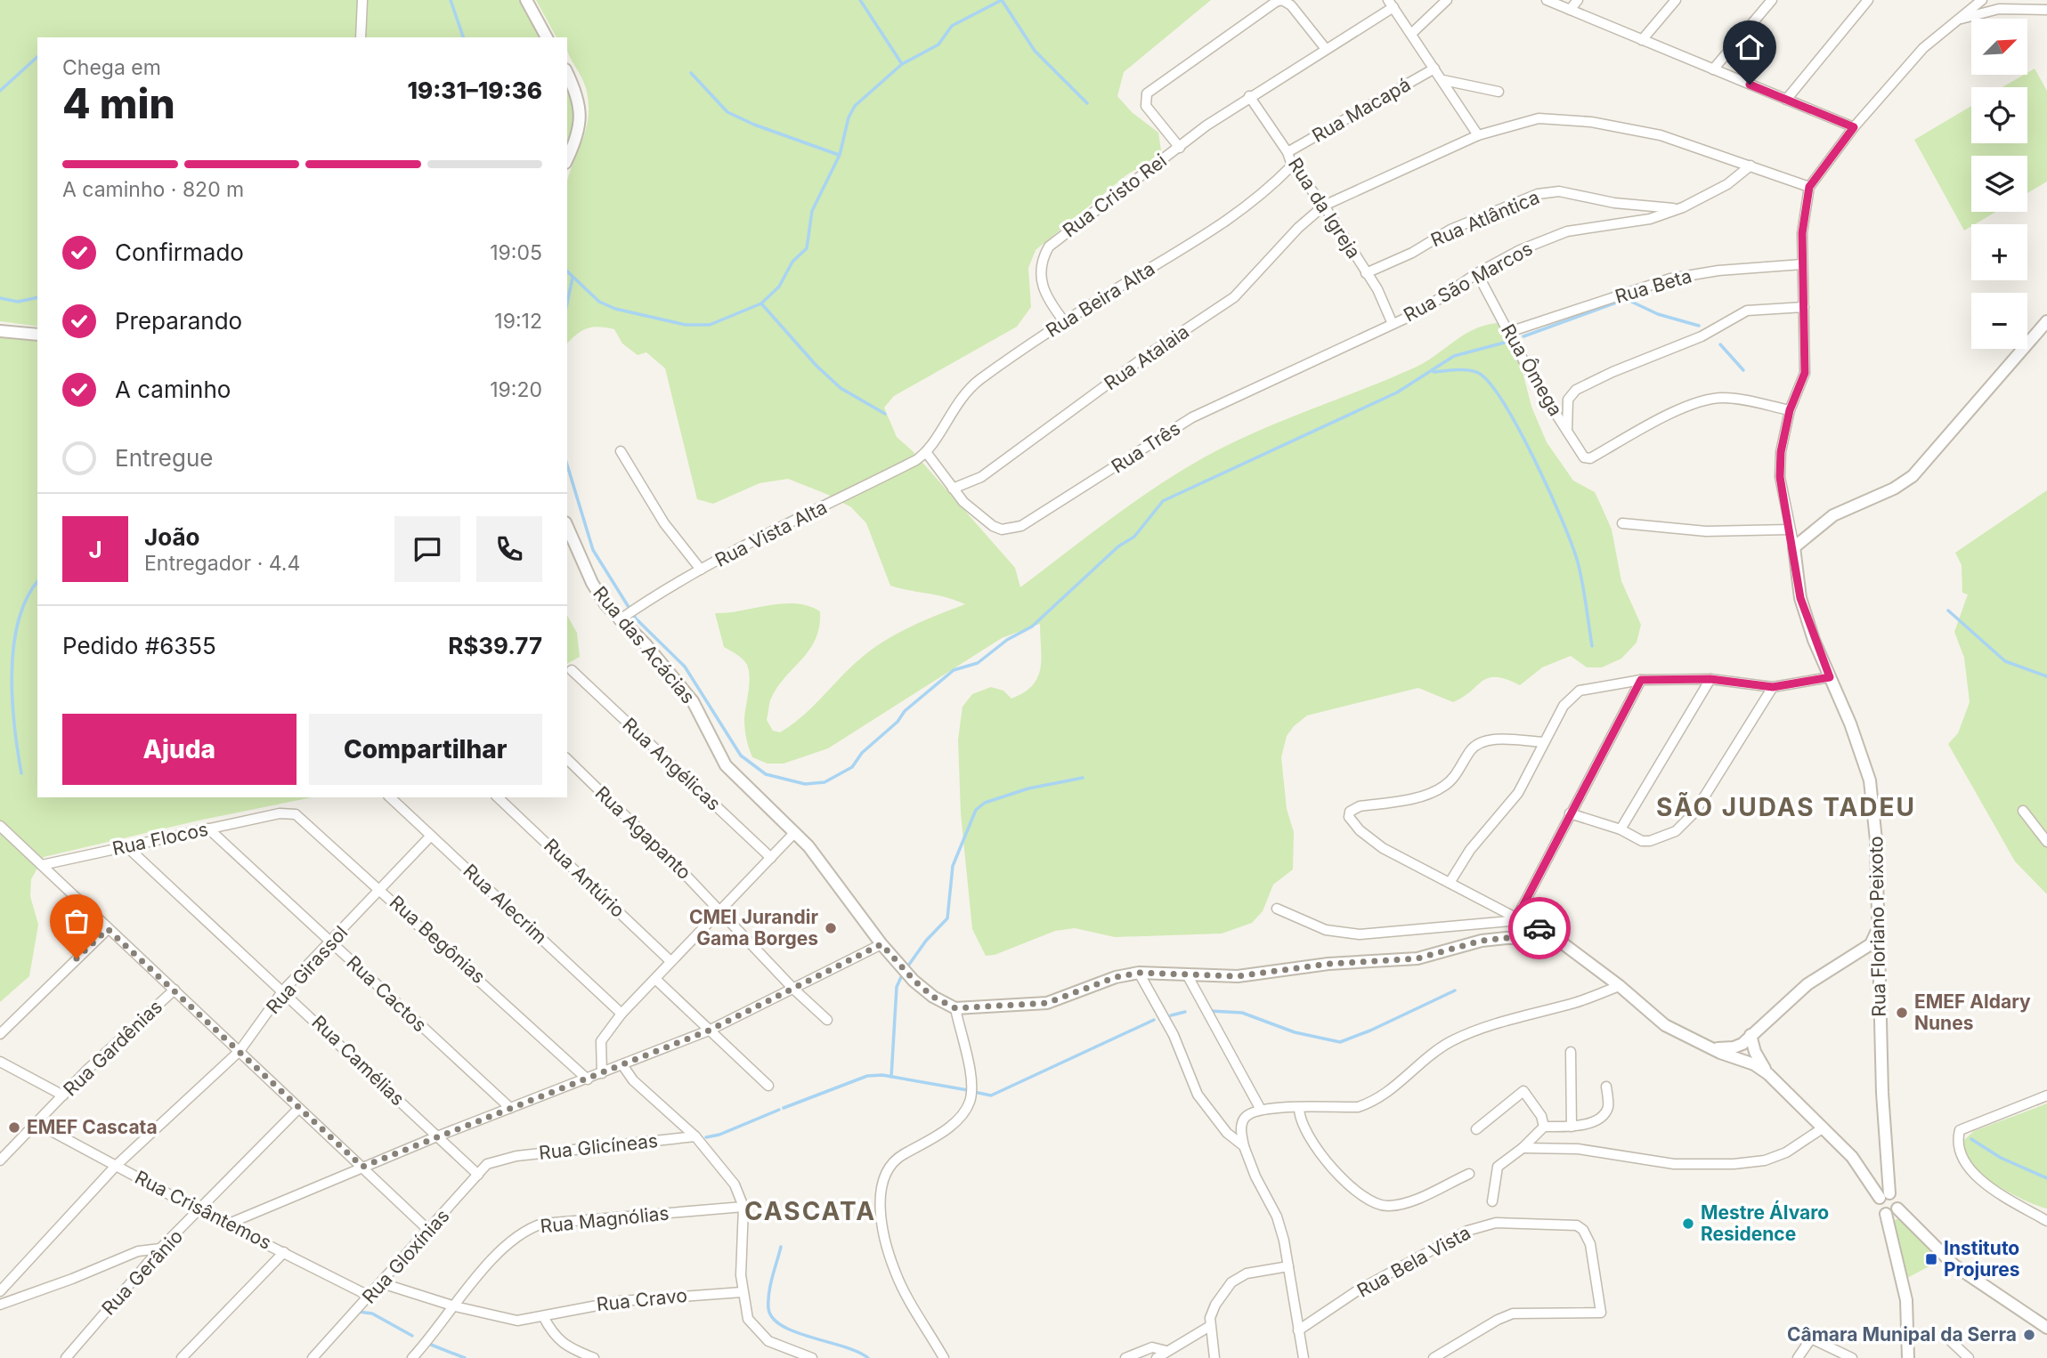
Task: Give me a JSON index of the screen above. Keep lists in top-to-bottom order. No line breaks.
{"streets":{"street":["Rua Macapá","Rua Cristo Rei","Rua da Igreja","Rua Atlântica","Rua São Marcos","Rua Beta","Rua Beira Alta","Rua Atalaia","Rua Ômega","Rua Três","Rua Vista Alta","Rua das Acácias","Rua Angélicas","Rua Agapanto","Rua Flocos","Rua Antúrio","Rua Alecrim","Rua Floriano Peixoto","Rua Begônias","Rua Girassol","Rua Cactos","Rua Gardênias","Rua Camélias","Rua Glicíneas","Rua Crisântemos","Rua Magnólias","Rua Gloxínias","Rua Bela Vista","Rua Gerânio","Rua Cravo"]},"crossings":[["Rua Macapá","Rua da Igreja"],["Rua Cristo Rei","Rua da Igreja"],["Rua Cristo Rei","Rua Beira Alta"],["Rua da Igreja","Rua Atlântica"],["Rua da Igreja","Rua São Marcos"],["Rua da Igreja","Rua Beira Alta"],["Rua da Igreja","Rua Atalaia"],["Rua da Igreja","Rua Três"],["Rua Atlântica","Rua São Marcos"],["Rua São Marcos","Rua Atalaia"],["Rua São Marcos","Rua Ômega"],["Rua São Marcos","Rua Três"],["Rua Beta","Rua Ômega"],["Rua Beta","Rua Floriano Peixoto"],["Rua Beira Alta","Rua Três"],["Rua Beira Alta","Rua Vista Alta"],["Rua Atalaia","Rua Três"],["Rua Atalaia","Rua Floriano Peixoto"],["Rua Ômega","Rua Floriano Peixoto"],["Rua Três","Rua Vista Alta"],["Rua Vista Alta","Rua das Acácias"],["Rua Flocos","Rua Begônias"],["Rua Flocos","Rua Cactos"],["Rua Flocos","Rua Camélias"],["Rua Alecrim","Rua Girassol"],["Rua Begônias","Rua Girassol"],["Rua Girassol","Rua Cactos"],["Rua Girassol","Rua Camélias"],["Rua Girassol","Rua Crisântemos"],["Rua Gardênias","Rua Crisântemos"],["Rua Camélias","Rua Gloxínias"],["Rua Glicíneas","Rua Gloxínias"],["Rua Crisântemos","Rua Gloxínias"],["Rua Crisântemos","Rua Gerânio"],["Rua Magnólias","Rua Cravo"],["Rua Gloxínias","Rua Cravo"]],"districts":["SÃO JUDAS TADEU","CASCATA"],"places":{"other":["CMEI Jurandir Gama Borges","EMEF Aldary Nunes","EMEF Cascata","Mestre Álvaro Residence","Câmara Munipal da Serra"],"transit":["Instituto Projures"]},"north":"top right","page":{"map_buttons":["+","−"],"heading":["4 min","Chega em","19:31–19:36"],"panel":["João","Entregador · 4.4","Pedido #6355","R$39.77"],"bar":"A caminho · 820 m","list":[["Confirmado","19:05"],["Preparando","19:12"],["A caminho","19:20"],"Entregue"],"round":"J","buttons":["Ajuda","Compartilhar"]}}
